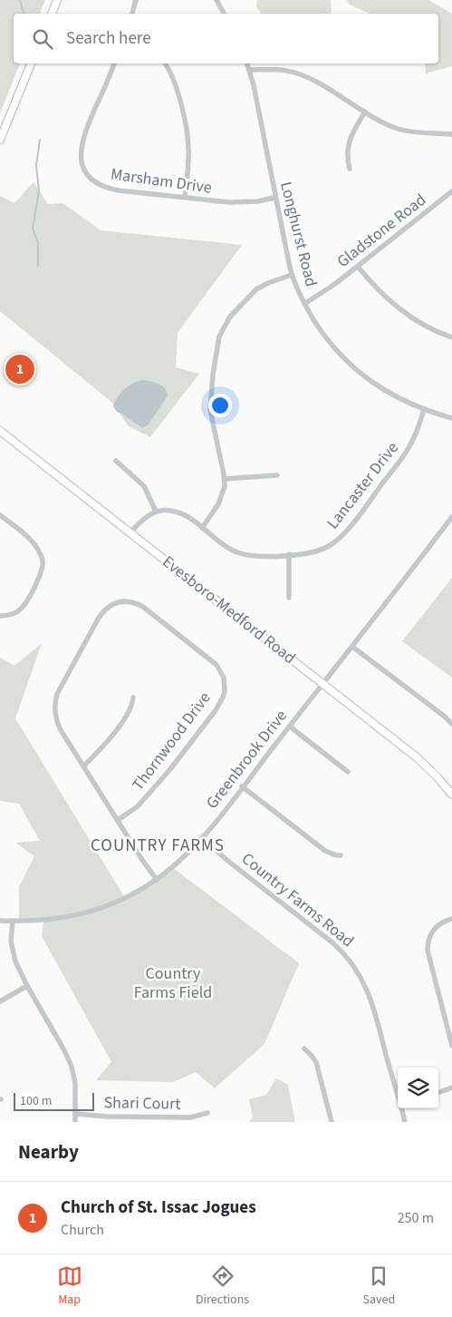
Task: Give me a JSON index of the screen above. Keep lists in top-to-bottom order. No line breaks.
{"streets":{"street":["Marsham Drive","Gladstone Road","Longhurst Road","Lancaster Drive","Evesboro-Medford Road","Thornwood Drive","Greenbrook Drive","Country Farms Road","Shari Court"]},"crossings":[["Marsham Drive","Longhurst Road"],["Gladstone Road","Longhurst Road"],["Longhurst Road","Lancaster Drive"],["Evesboro-Medford Road","Greenbrook Drive"],["Thornwood Drive","Greenbrook Drive"],["Greenbrook Drive","Country Farms Road"]],"districts":["COUNTRY FARMS"],"parks":["Country Farms Field"],"scale_bar":"100 m","page":{"search":"Search here","pins":"1","scale":"100 m","heading":"Nearby","list":[{"mark":"1","name":"Church of St. Issac Jogues","note":"Church","value":"250 m"}],"nav":["Map","Directions","Saved"]}}
